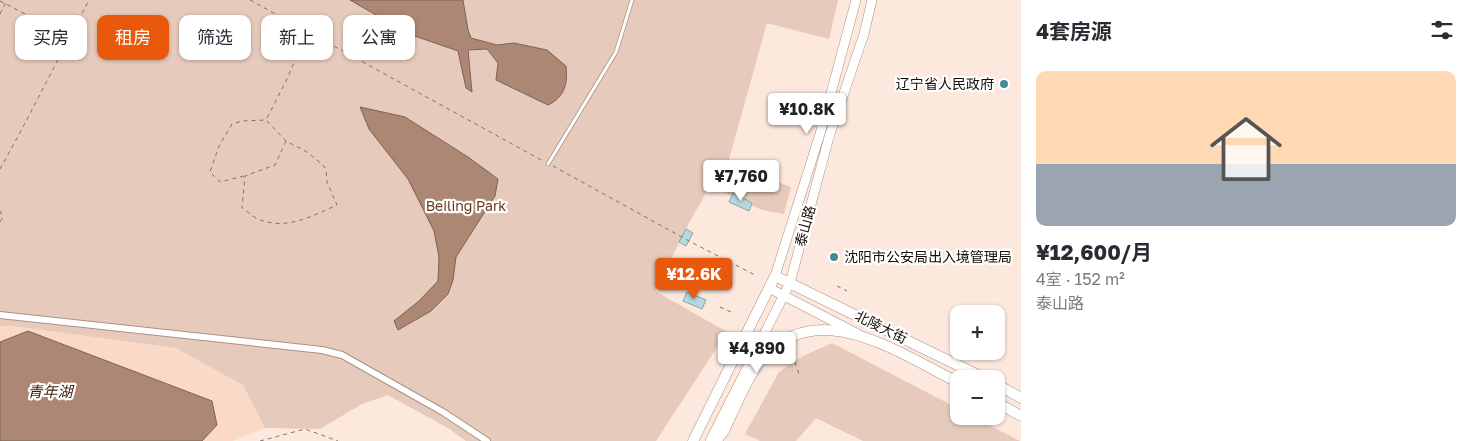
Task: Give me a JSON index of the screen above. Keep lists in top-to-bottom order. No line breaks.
{"streets":{"main road":["泰山路","北陵大街"]},"crossings":[["泰山路","北陵大街"]],"water":["青年湖"],"parks":["Beiling Park"],"places":["辽宁省人民政府","沈阳市公安局出入境管理局"],"page":{"heading":"4套房源","chip":["买房","租房","筛选","新上","公寓"],"list":[{"name":"¥12,600/月","note":"4室 · 152 m² · 泰山路"}],"price":["¥10.8K","¥7,760","¥12.6K","¥4,890"],"map_buttons":["+","−"]}}
